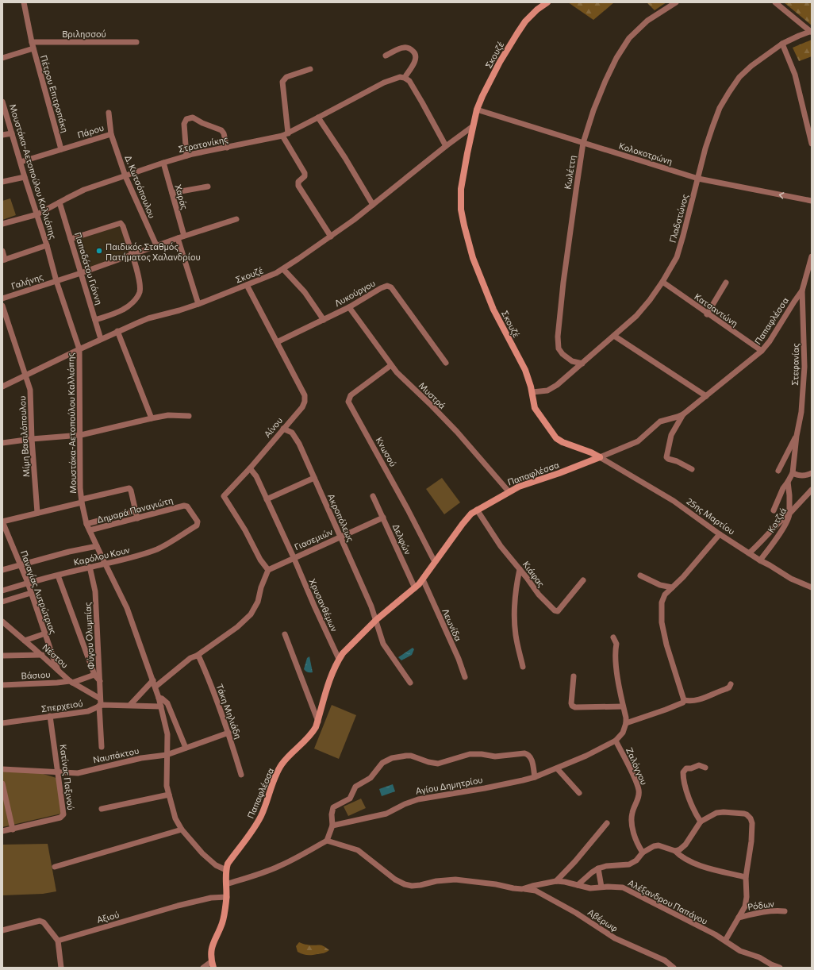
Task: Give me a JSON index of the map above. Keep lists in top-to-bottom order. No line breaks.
{"streets":{"street":["Βριλησσού","Σκουζέ","Πέτρου Επιτροπάκη","Πάρου","Στρατονίκης","Κολοκοτρώνη","Μουστάκα-Αετοπούλου Καλλιόπης","Κωλέττη","Δ. Κωτσόπουλου","Χαράς","Γλαδστώνος","Παπαδάτου Γιάννη","Γαλήνης","Λυκούργου","Κατσαντώνη","Παπαφλέσσα","Στεφανίας","Μυστρά","Αίνου","Μίμη Βασιλόπουλου","Κνωσού","Δημαρά Παναγιώτη","25ης Μαρτίου","Ακροπόλεως","Κοτζιά","Γιασεμιών","Δελφών","Καρόλου Κουν","Κιάφας","Παναγίας Λυτρώτριας","Χρυσανθέμων","Λεωνίδα","Φύγου Ολυμπίας","Νέστου","Βάσιου","Σπερχειού","Τάκη Μηλιάδη","Ναυπάκτου","Ζαλόγγου","Κατίνας Παξινού","Αγίου Δημητρίου","Αλέξανδρου Παπάγου","Ρόδων","Αξιού","Αβέρωφ"]},"crossings":[["Βριλησσού","Πέτρου Επιτροπάκη"],["Σκουζέ","Κολοκοτρώνη"],["Σκουζέ","Μουστάκα-Αετοπούλου Καλλιόπης"],["Σκουζέ","Γλαδστώνος"],["Σκουζέ","Παπαδάτου Γιάννη"],["Σκουζέ","Παπαφλέσσα"],["Σκουζέ","Αίνου"],["Σκουζέ","Μίμη Βασιλόπουλου"],["Σκουζέ","25ης Μαρτίου"],["Πέτρου Επιτροπάκη","Πάρου"],["Πάρου","Μουστάκα-Αετοπούλου Καλλιόπης"],["Πάρου","Δ. Κωτσόπουλου"],["Στρατονίκης","Μουστάκα-Αετοπούλου Καλλιόπης"],["Στρατονίκης","Δ. Κωτσόπουλου"],["Στρατονίκης","Χαράς"],["Στρατονίκης","Παπαδάτου Γιάννη"],["Κολοκοτρώνη","Κωλέττη"],["Κολοκοτρώνη","Γλαδστώνος"],["Μουστάκα-Αετοπούλου Καλλιόπης","Γαλήνης"],["Μουστάκα-Αετοπούλου Καλλιόπης","Παπαφλέσσα"],["Μουστάκα-Αετοπούλου Καλλιόπης","Δημαρά Παναγιώτη"],["Μουστάκα-Αετοπούλου Καλλιόπης","Καρόλου Κουν"],["Μουστάκα-Αετοπούλου Καλλιόπης","Σπερχειού"],["Μουστάκα-Αετοπούλου Καλλιόπης","Ναυπάκτου"],["Κωλέττη","Γλαδστώνος"],["Δ. Κωτσόπουλου","Γαλήνης"],["Χαράς","Γαλήνης"],["Γλαδστώνος","Κατσαντώνη"],["Παπαδάτου Γιάννη","Γαλήνης"],["Λυκούργου","Μυστρά"],["Λυκούργου","Αίνου"],["Κατσαντώνη","Παπαφλέσσα"],["Παπαφλέσσα","Στεφανίας"],["Παπαφλέσσα","Μυστρά"],["Παπαφλέσσα","Κνωσού"],["Παπαφλέσσα","25ης Μαρτίου"],["Παπαφλέσσα","Ακροπόλεως"],["Παπαφλέσσα","Δελφών"],["Παπαφλέσσα","Κιάφας"],["Παπαφλέσσα","Χρυσανθέμων"],["Παπαφλέσσα","Λεωνίδα"],["Παπαφλέσσα","Αξιού"],["Μυστρά","Κνωσού"],["Αίνου","Ακροπόλεως"],["Αίνου","Γιασεμιών"],["Αίνου","Χρυσανθέμων"],["Δημαρά Παναγιώτη","Καρόλου Κουν"],["25ης Μαρτίου","Κοτζιά"],["Ακροπόλεως","Γιασεμιών"],["Γιασεμιών","Δελφών"],["Γιασεμιών","Χρυσανθέμων"],["Καρόλου Κουν","Παναγίας Λυτρώτριας"],["Καρόλου Κουν","Φύγου Ολυμπίας"],["Παναγίας Λυτρώτριας","Νέστου"],["Φύγου Ολυμπίας","Νέστου"],["Φύγου Ολυμπίας","Σπερχειού"],["Νέστου","Βάσιου"],["Σπερχειού","Κατίνας Παξινού"],["Τάκη Μηλιάδη","Ναυπάκτου"],["Ναυπάκτου","Κατίνας Παξινού"],["Ζαλόγγου","Αγίου Δημητρίου"],["Αλέξανδρου Παπάγου","Αβέρωφ"]],"places":["Παιδικός Σταθμός Πατήματος Χαλανδρίου"]}
